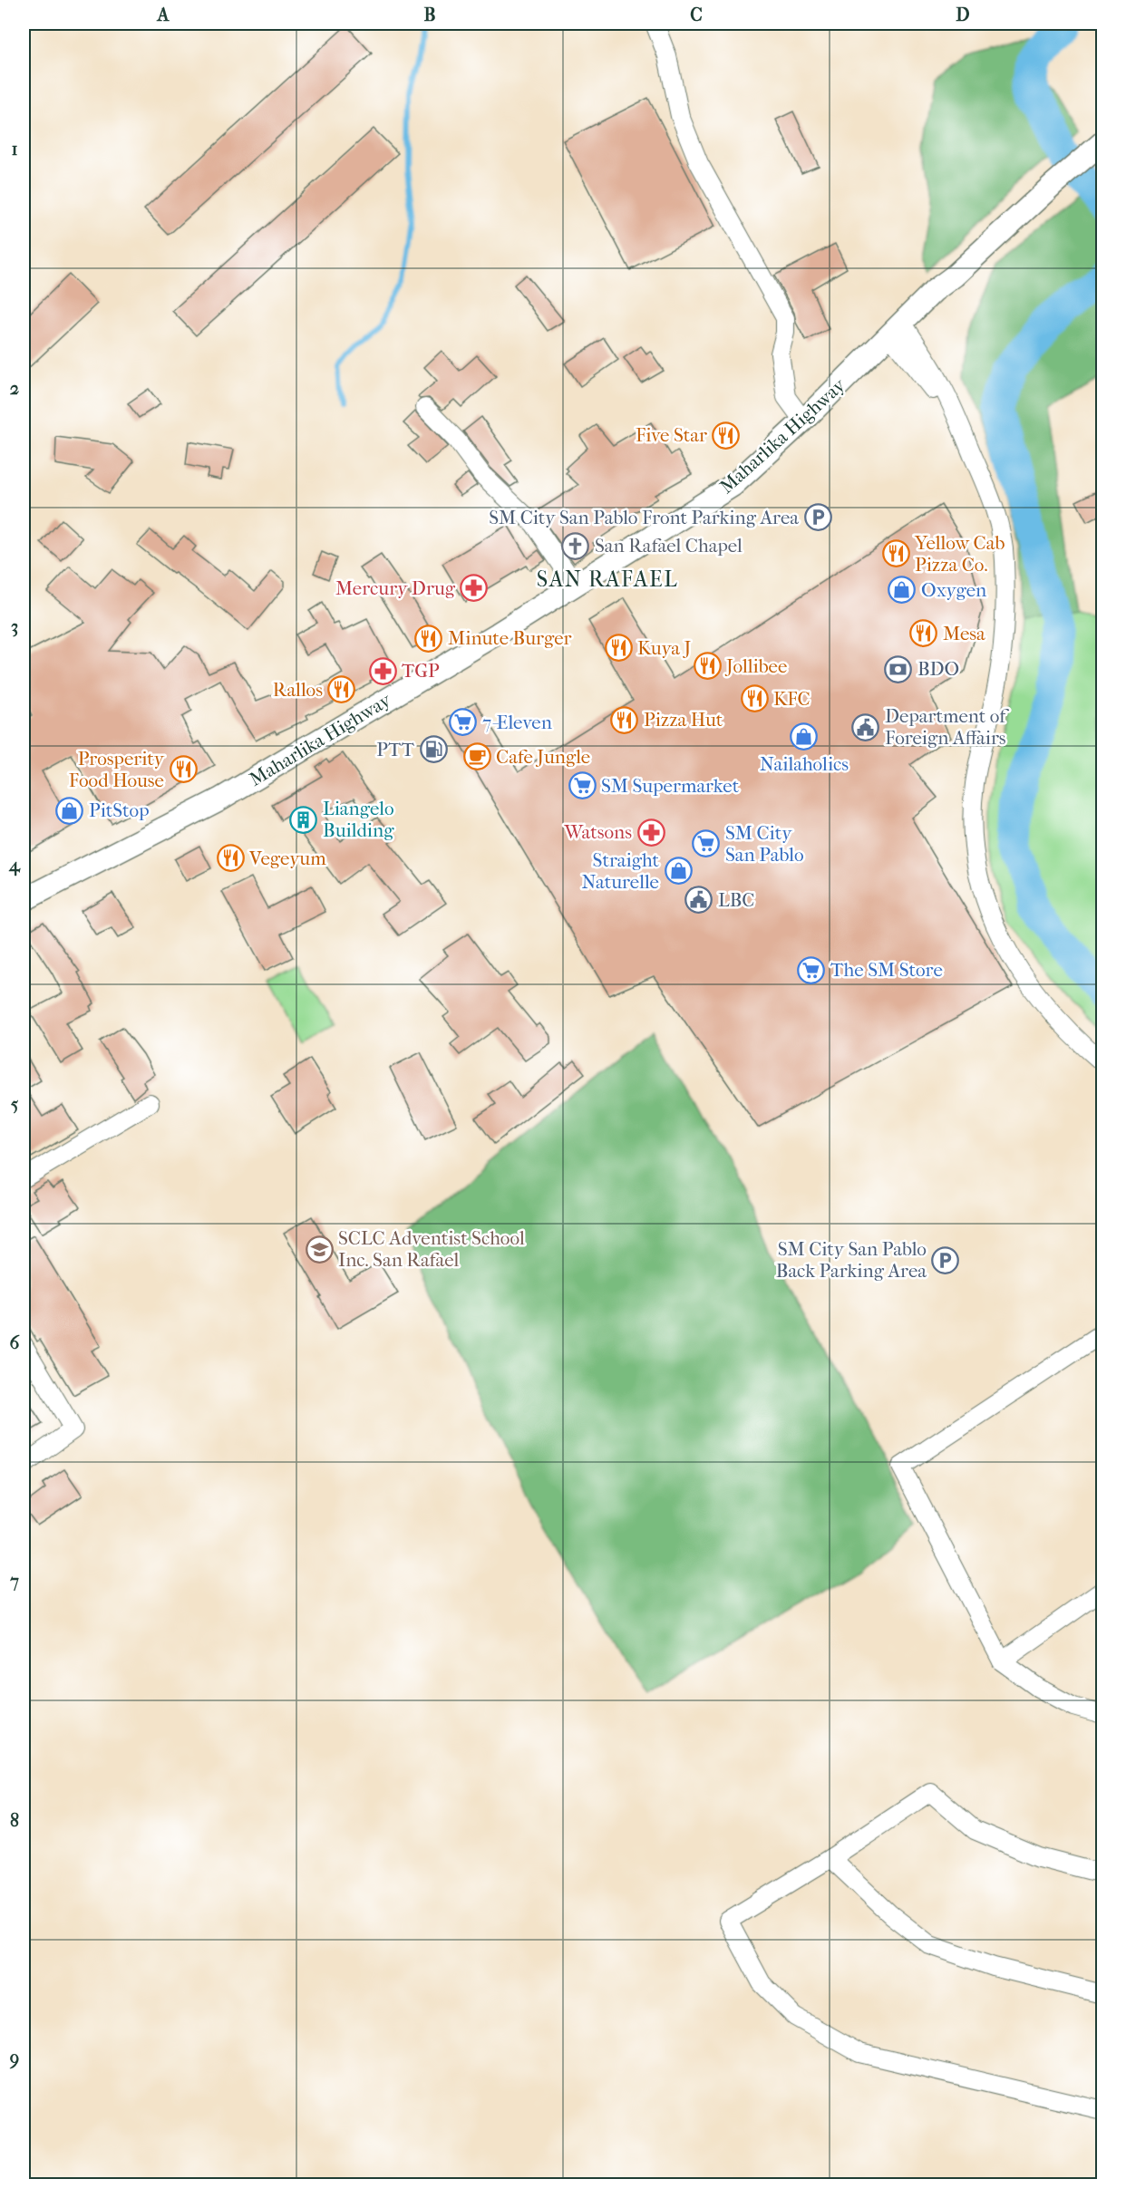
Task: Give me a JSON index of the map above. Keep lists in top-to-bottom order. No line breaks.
{"streets":{"main road":["Maharlika Highway"]},"districts":["SAN RAFAEL"],"places":{"restaurant":["Five Star","Yellow Cab Pizza Co.","Mesa","Minute Burger","Kuya J","Jollibee","Rallos","KFC","Pizza Hut","Prosperity Food House","Vegeyum"],"parking":["SM City San Pablo Front Parking Area","SM City San Pablo Back Parking Area"],"church":["San Rafael Chapel"],"pharmacy":["Mercury Drug","TGP","Watsons"],"shop":["Oxygen","Nailaholics","PitStop","Straight Naturelle"],"bank":["BDO"],"supermarket":["7-Eleven","SM Supermarket","SM City San Pablo","The SM Store"],"public building":["Department of Foreign Affairs","LBC"],"fuel station":["PTT"],"cafe":["Cafe Jungle"],"building":["Liangelo Building"],"school or university":["SCLC Adventist School Inc. San Rafael"]},"grid":{"columns":["A","B","C","D"],"rows":["1","2","3","4","5","6","7","8","9"]}}
